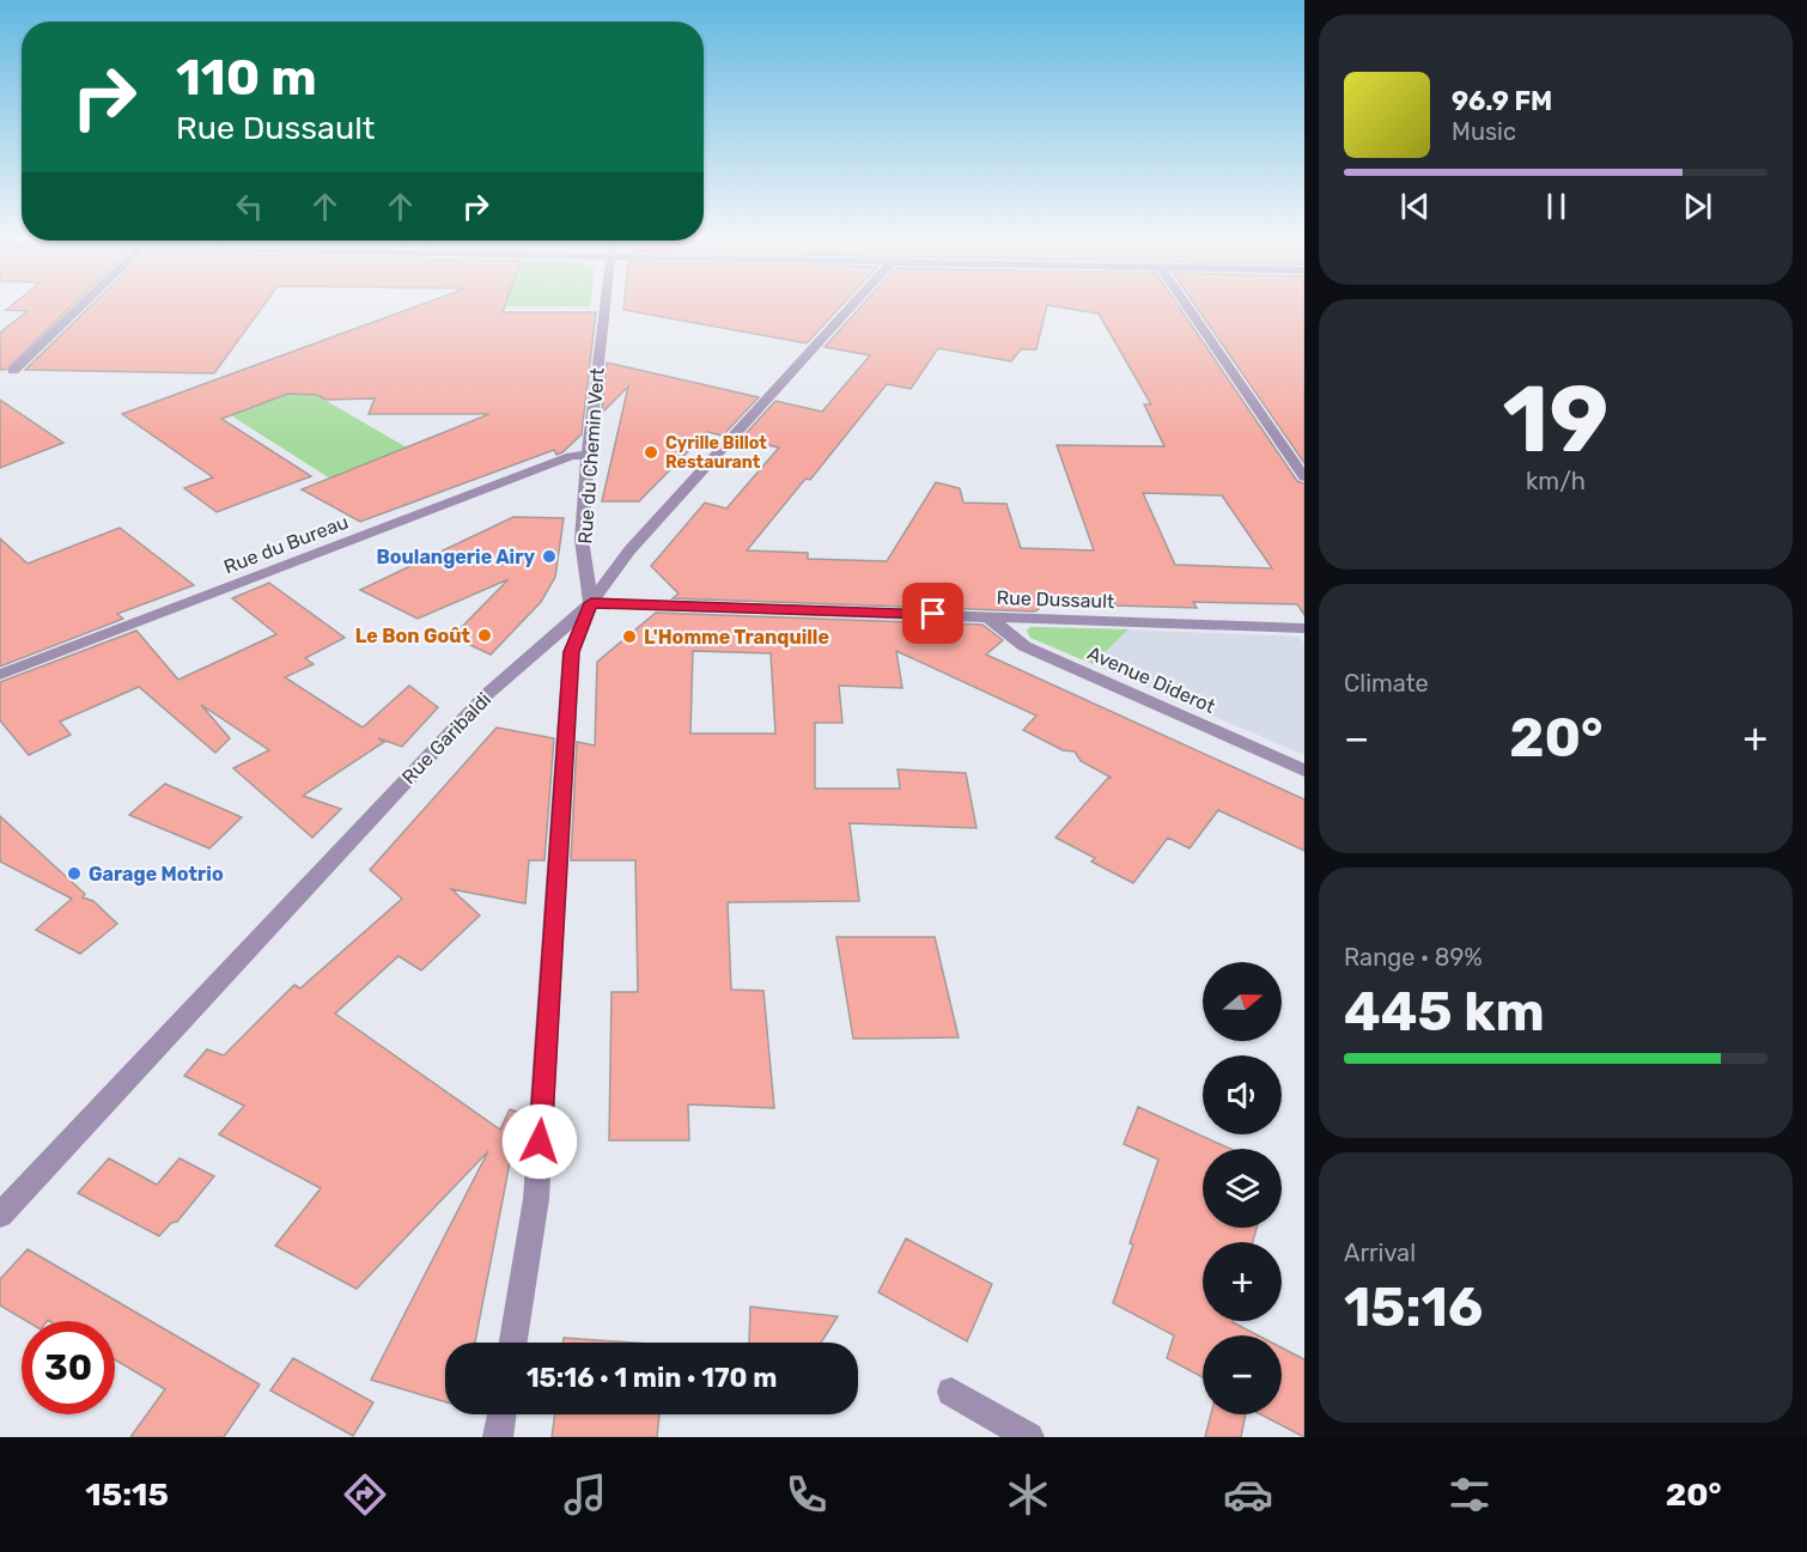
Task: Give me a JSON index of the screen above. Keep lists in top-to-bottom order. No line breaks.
{"streets":{"street":["Rue du Chemin Vert","Rue du Bureau","Rue Dussault","Avenue Diderot","Rue Garibaldi"]},"crossings":[["Rue du Chemin Vert","Rue du Bureau"],["Rue du Chemin Vert","Rue Dussault"],["Rue du Chemin Vert","Rue Garibaldi"],["Rue Dussault","Avenue Diderot"],["Rue Dussault","Rue Garibaldi"]],"places":["Cyrille Billot Restaurant","Boulangerie Airy","Le Bon Goût","L'Homme Tranquille","Garage Motrio"],"north":"right","page":{"turn":["110 m","Rue Dussault"],"song":["96.9 FM","Music"],"tile":[["19","km/h"],"Climate",["Range · 89%","445 km"],["Arrival","15:16"]],"heat":["−","20°","+"],"map_buttons":["+","−"],"limit":"30","trip":"15:16 · 1 min · 170 m","tabs":["15:15","20°"]}}
